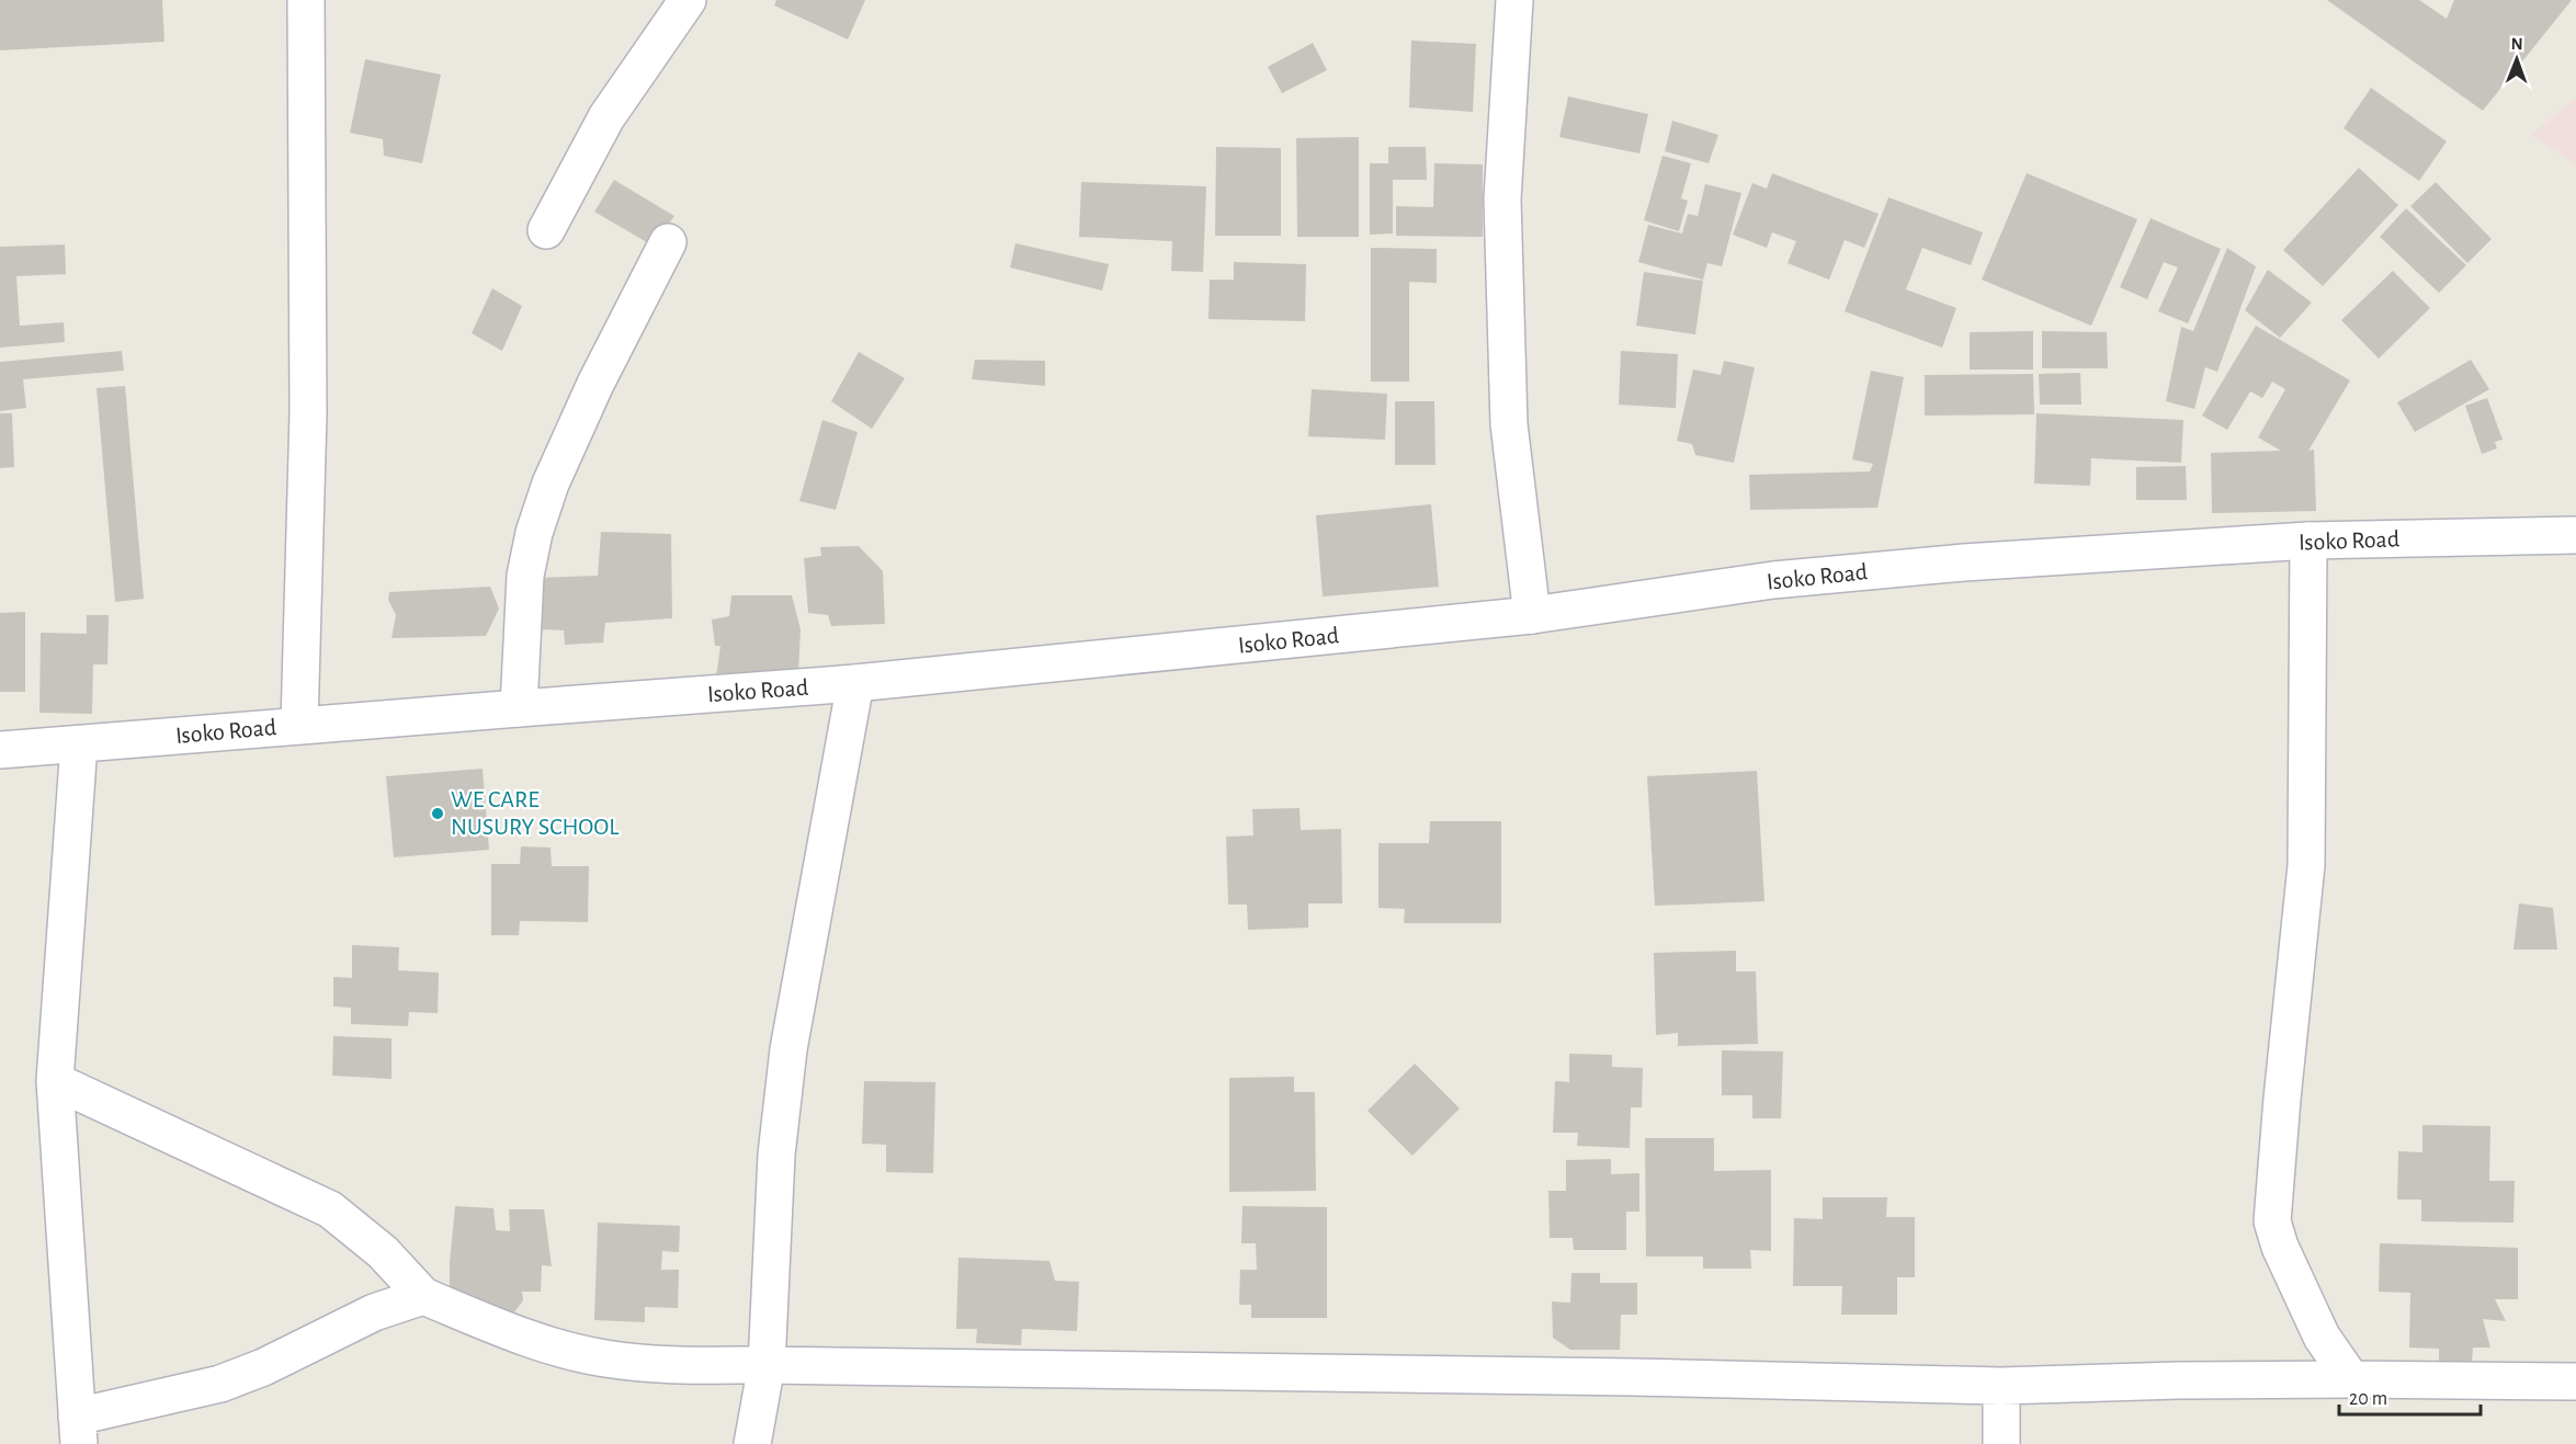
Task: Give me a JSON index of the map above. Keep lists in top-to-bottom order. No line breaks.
{"streets":{"street":["Isoko Road"]},"places":["WE CARE NUSURY SCHOOL"],"scale_bar":"20 m","north":"top"}
